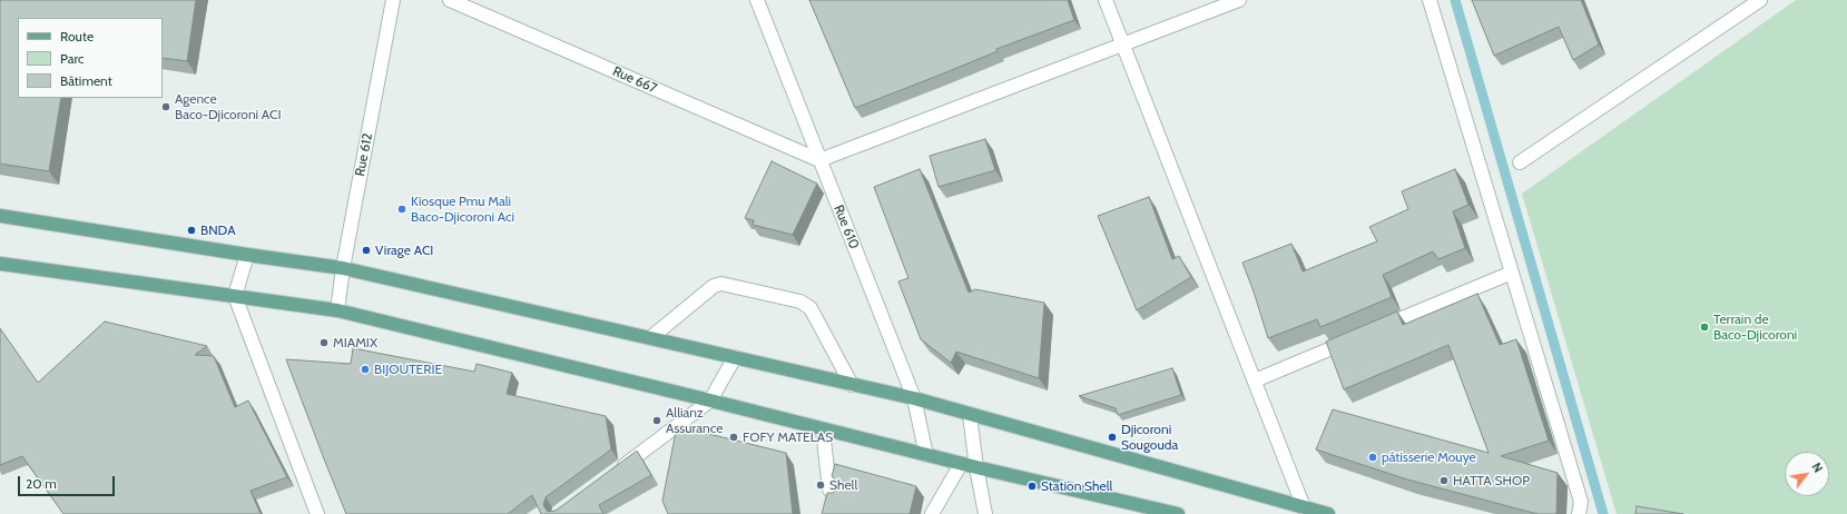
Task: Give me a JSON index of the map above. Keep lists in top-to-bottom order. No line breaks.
{"streets":{"street":["Rue 667","Rue 612","Rue 610"]},"crossings":[["Rue 667","Rue 610"]],"places":["Agence Baco-Djicoroni ACI","Kiosque Pmu Mali Baco-Djicoroni Aci","BNDA","Virage ACI","Terrain de Baco-Djicoroni","MIAMIX","BIJOUTERIE","Allianz Assurance","FOFY MATELAS","Djicoroni Sougouda","pâtisserie Mouye","HATTA SHOP","Shell","Station Shell"],"legend":["Route","Parc","Bâtiment"],"scale_bar":"20 m","north":"top right"}
